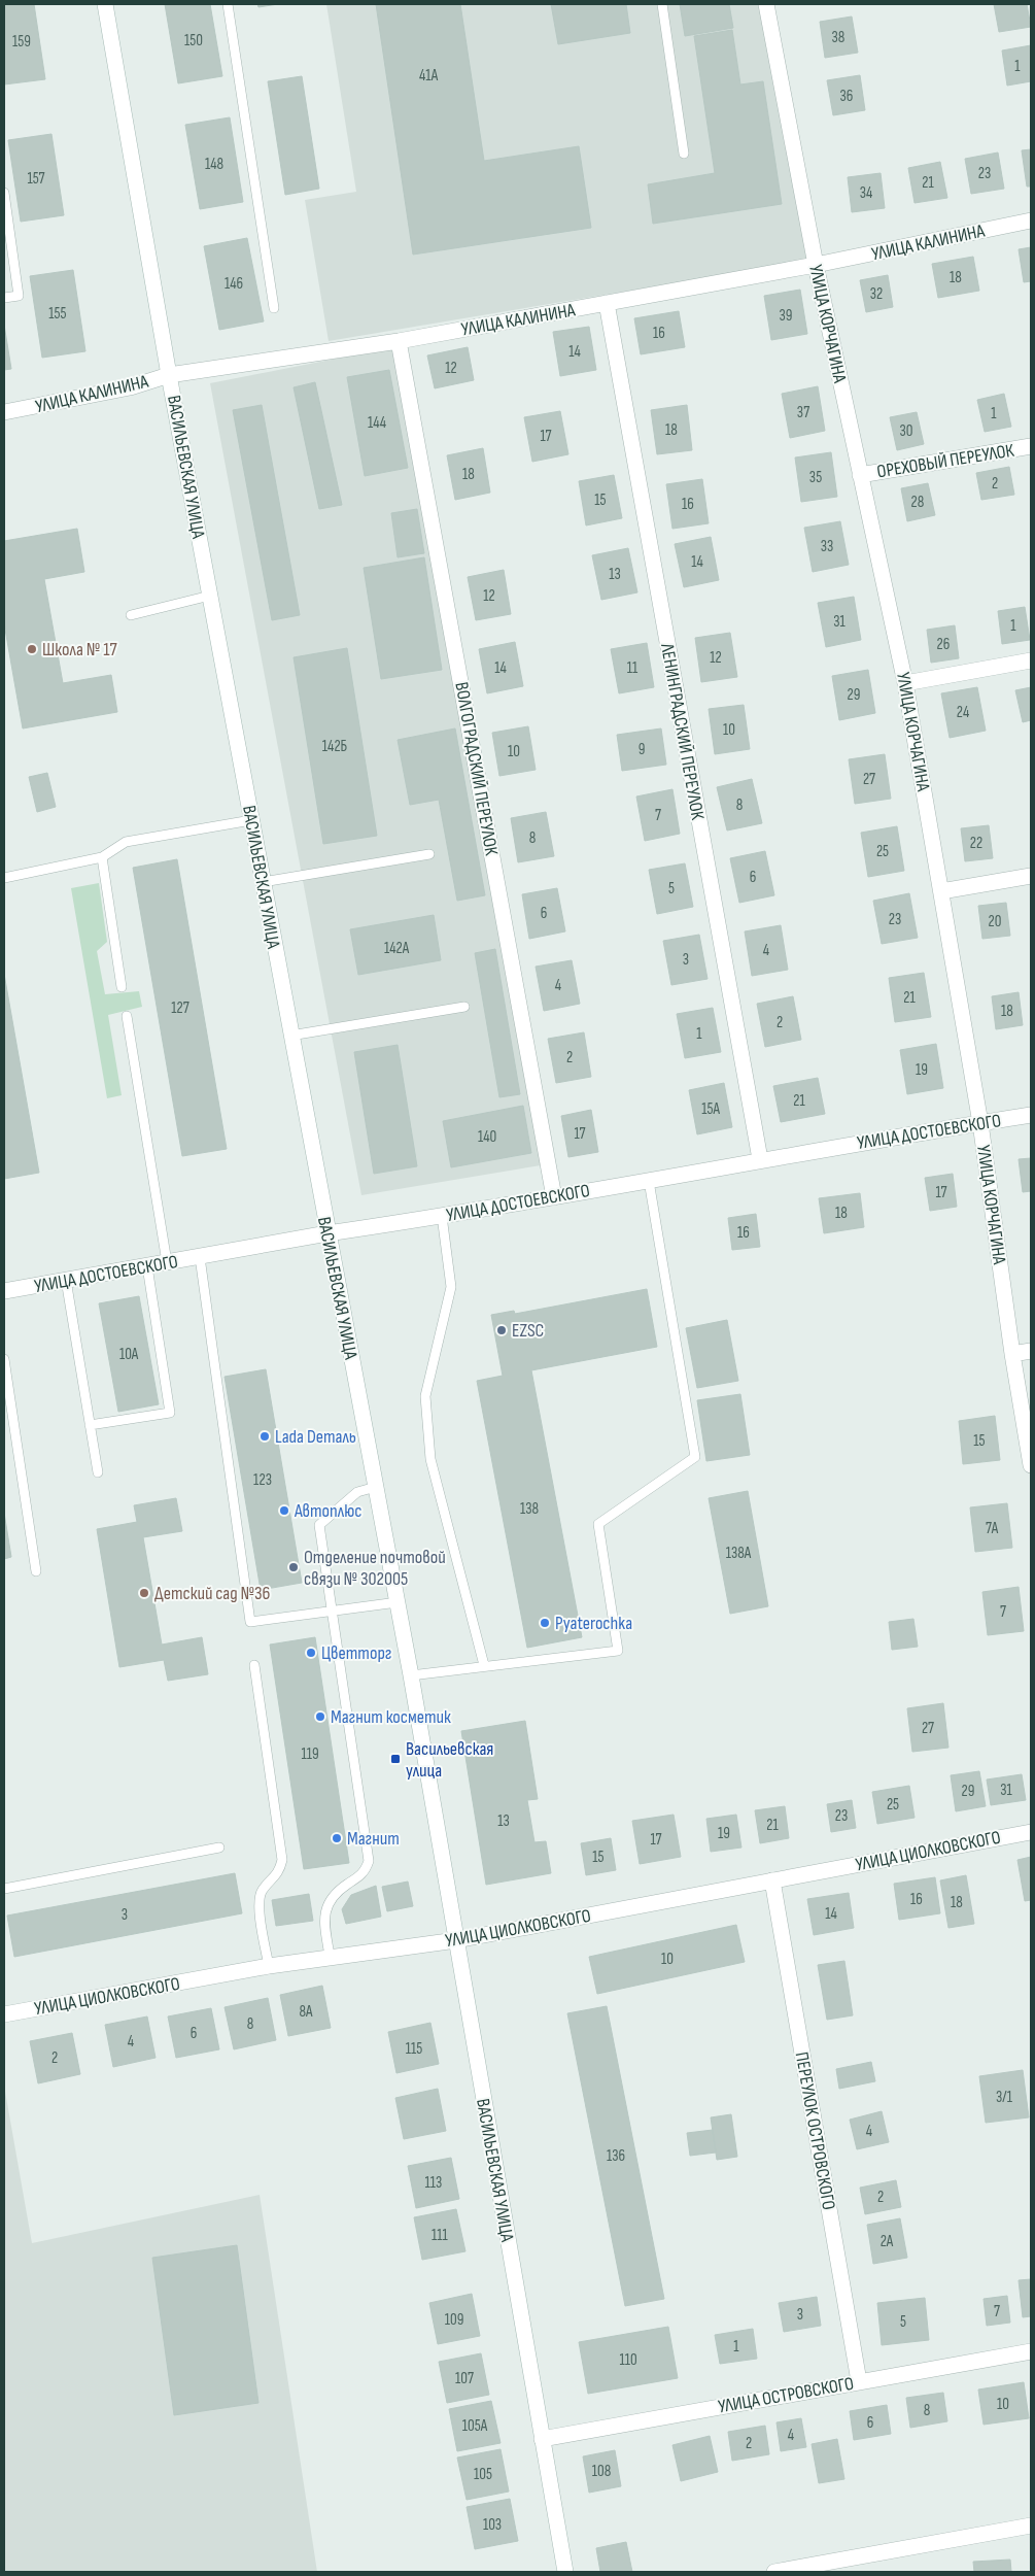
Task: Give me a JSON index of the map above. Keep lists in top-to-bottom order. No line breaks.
{"streets":{"street":["УЛИЦА КАЛИНИНА","УЛИЦА КОРЧАГИНА","ОРЕХОВЫЙ ПЕРЕУЛОК","ВАСИЛЬЕВСКАЯ УЛИЦА","ЛЕНИНГРАДСКИЙ ПЕРЕУЛОК","ВОЛГОГРАДСКИЙ ПЕРЕУЛОК","УЛИЦА ДОСТОЕВСКОГО","УЛИЦА ЦИОЛКОВСКОГО","ПЕРЕУЛОК ОСТРОВСКОГО","УЛИЦА ОСТРОВСКОГО"]},"crossings":[["УЛИЦА КАЛИНИНА","УЛИЦА КОРЧАГИНА"],["УЛИЦА КАЛИНИНА","ВАСИЛЬЕВСКАЯ УЛИЦА"],["УЛИЦА КАЛИНИНА","ЛЕНИНГРАДСКИЙ ПЕРЕУЛОК"],["УЛИЦА КАЛИНИНА","ВОЛГОГРАДСКИЙ ПЕРЕУЛОК"],["УЛИЦА КОРЧАГИНА","ОРЕХОВЫЙ ПЕРЕУЛОК"],["УЛИЦА КОРЧАГИНА","УЛИЦА ДОСТОЕВСКОГО"],["ВАСИЛЬЕВСКАЯ УЛИЦА","УЛИЦА ДОСТОЕВСКОГО"],["ВАСИЛЬЕВСКАЯ УЛИЦА","УЛИЦА ЦИОЛКОВСКОГО"],["ВАСИЛЬЕВСКАЯ УЛИЦА","УЛИЦА ОСТРОВСКОГО"],["ЛЕНИНГРАДСКИЙ ПЕРЕУЛОК","УЛИЦА ДОСТОЕВСКОГО"],["ВОЛГОГРАДСКИЙ ПЕРЕУЛОК","УЛИЦА ДОСТОЕВСКОГО"],["УЛИЦА ЦИОЛКОВСКОГО","ПЕРЕУЛОК ОСТРОВСКОГО"],["ПЕРЕУЛОК ОСТРОВСКОГО","УЛИЦА ОСТРОВСКОГО"]],"places":{"other":["Школа № 17","EZSC","Lada Dеталь","Автоплюс","Отделение почтовой связи № 302005","Детский сад №36","Pyaterochka","Цветторг","Магнит косметик","Магнит"],"transit":["Васильевская улица"]},"house_numbers":["38","150","159","1","41А","36","148","23","157","21","34","18","146","32","155","39","16","14","12","37","1","144","18","30","17","18","35","2","15","28","16","33","14","13","12","31","1","26","12","14","11","29","24","10","142Б","9","10","27","8","7","8","22","25","6","5","6","23","20","142А","4","3","4","21","127","18","2","1","2","19","21","15А","17","140","17","18","16","10А","15","123","138","7А","138А","7","27","119","31","29","25","23","13","21","19","17","15","16","18","14","3","10","8А","8","6","4","115","2","3/1","4","136","113","2","111","2А","7","3","109","5","1","110","107","10","8","6","105А","4","2","108","105","103"]}
